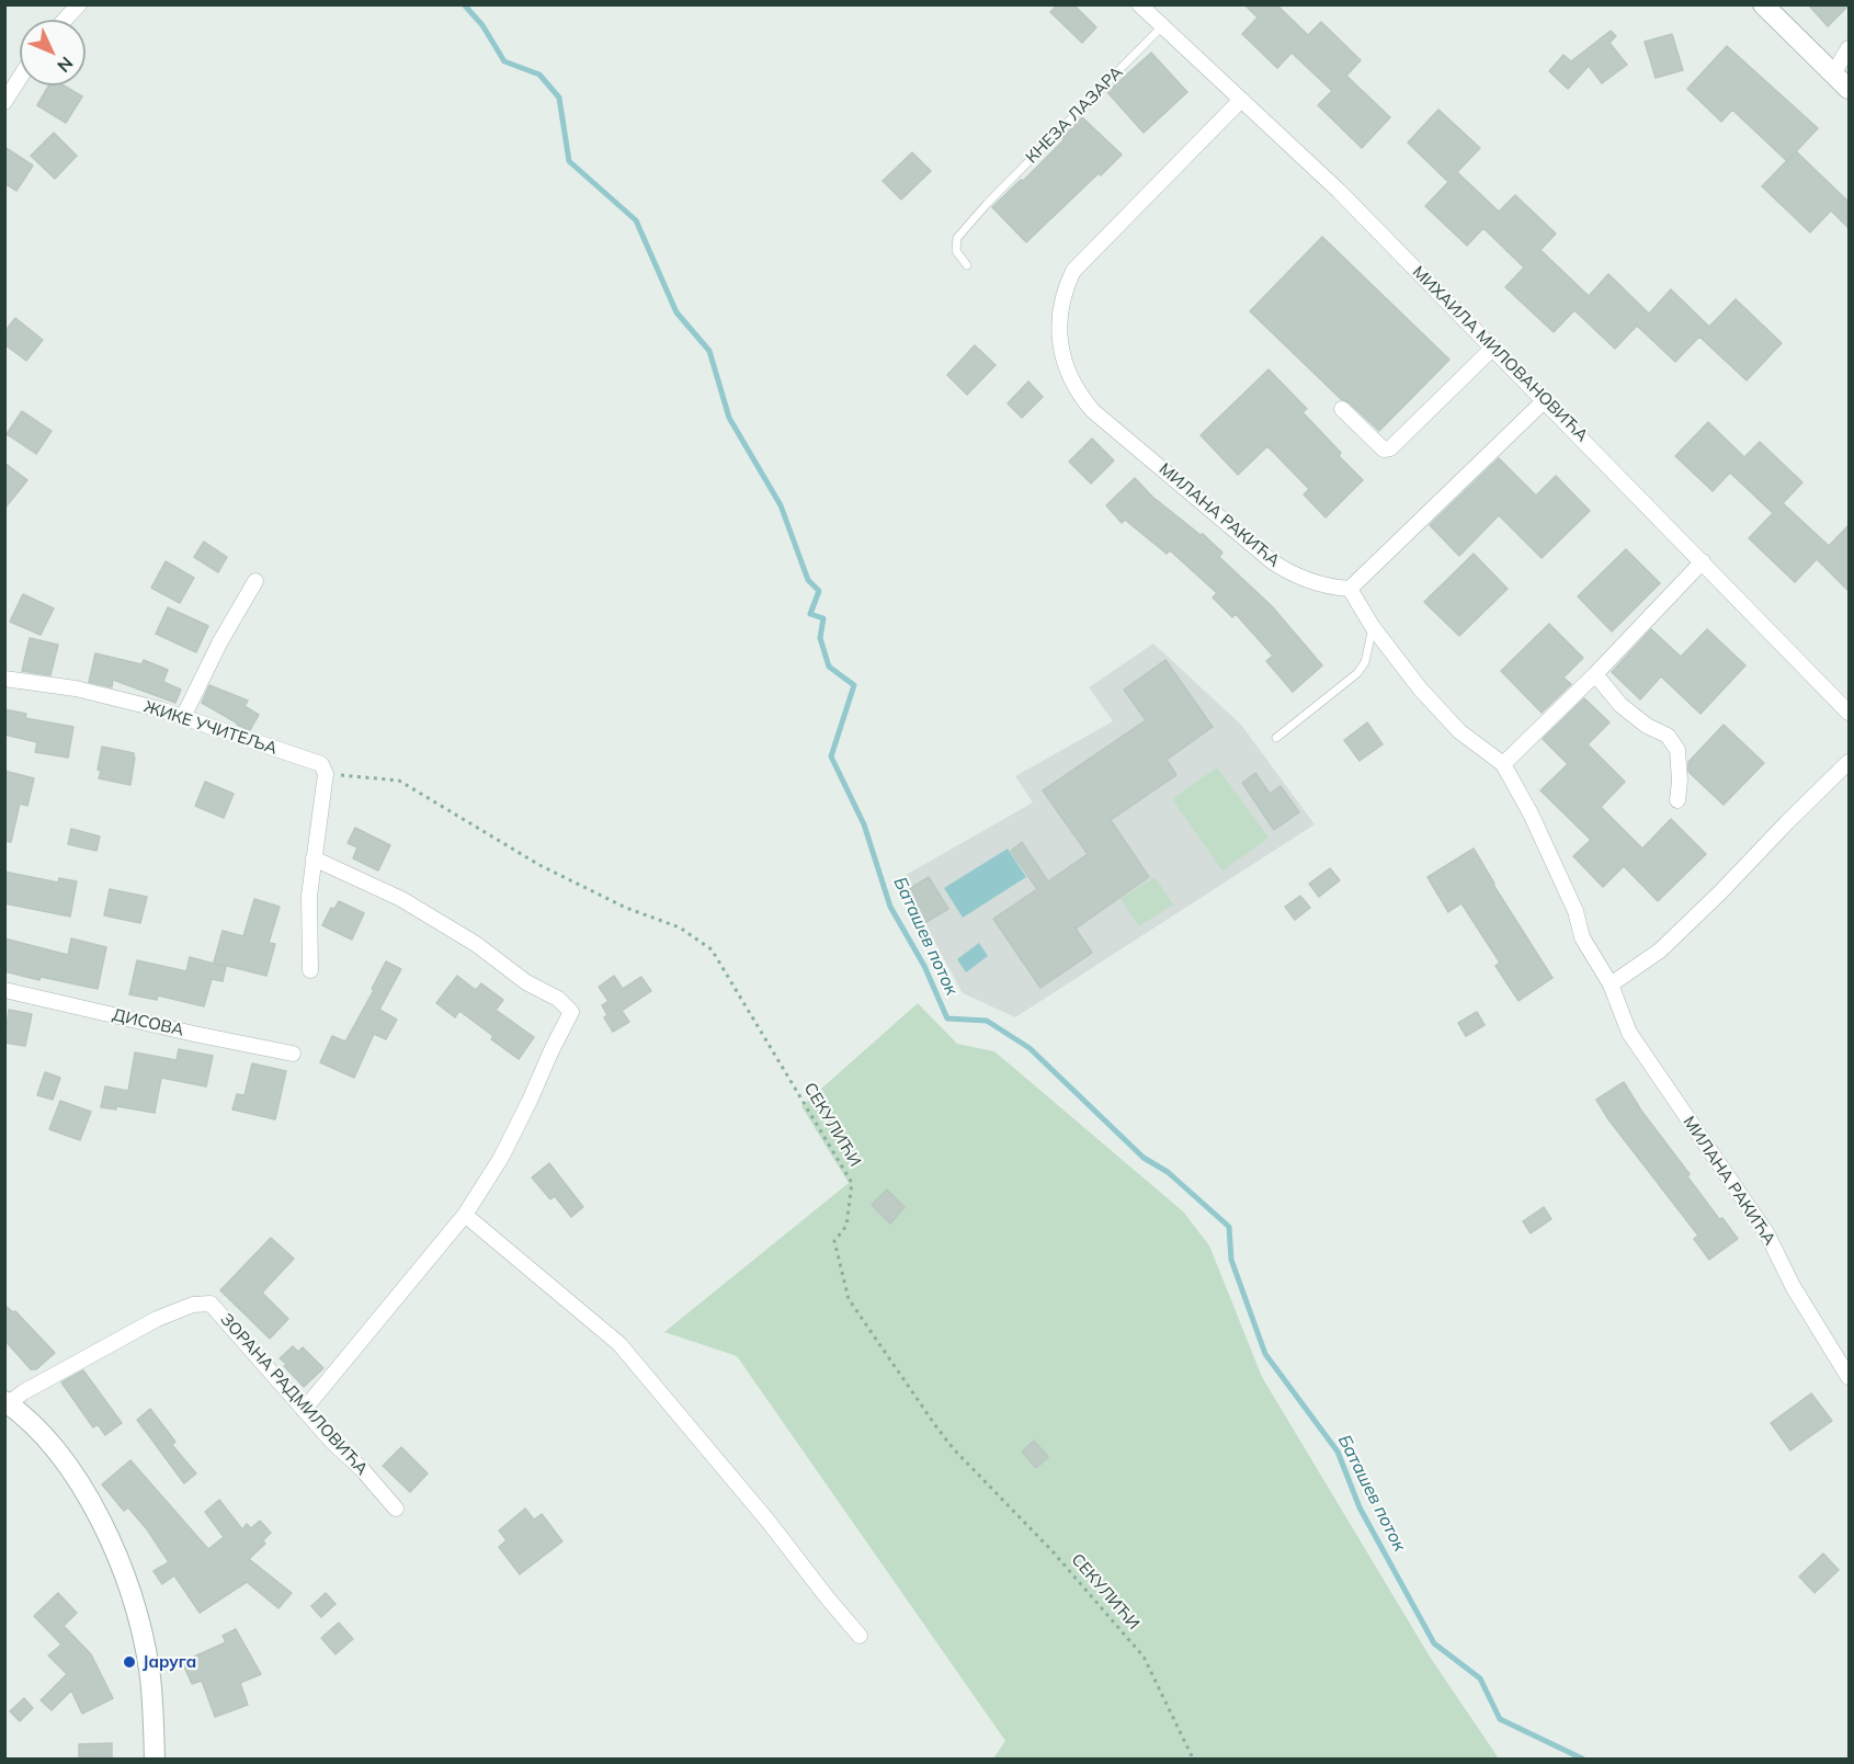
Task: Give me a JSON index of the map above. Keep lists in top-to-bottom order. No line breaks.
{"streets":{"street":["МИХАИЛА МИЛОВАНОВИЋА","МИЛАНА РАКИЋА","ЖИКЕ УЧИТЕЉА","ДИСОВА","ЗОРАНА РАДМИЛОВИЋА"],"lane":["КНЕЗА ЛАЗАРА"],"path":["СЕКУЛИЋИ"]},"crossings":[["КНЕЗА ЛАЗАРА","МИХАИЛА МИЛОВАНОВИЋА"],["МИХАИЛА МИЛОВАНОВИЋА","МИЛАНА РАКИЋА"],["ЖИКЕ УЧИТЕЉА","СЕКУЛИЋИ"]],"water":["Баташев поток"],"places":["Јаруга"],"north":"bottom right"}
